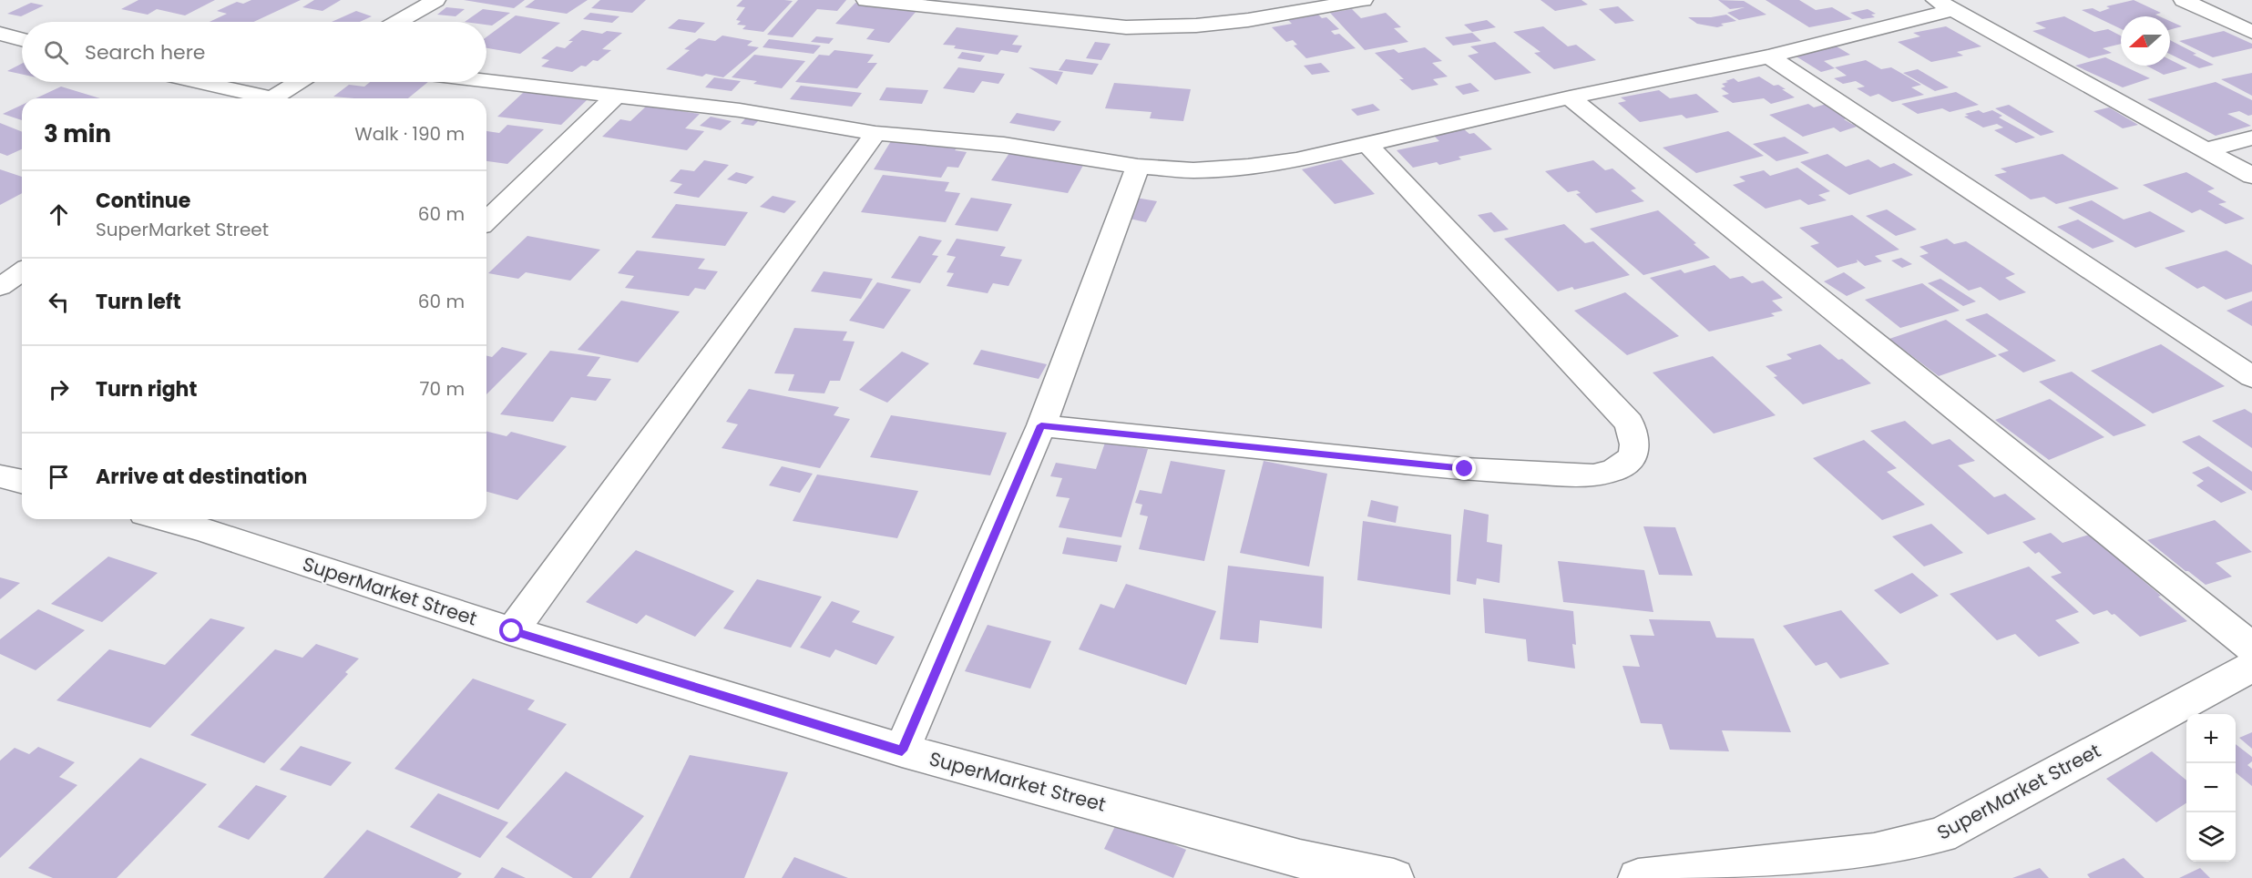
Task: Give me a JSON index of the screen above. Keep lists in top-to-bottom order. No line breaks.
{"streets":{"street":["SuperMarket Street"]},"north":"left","page":{"search":"Search here","heading":["3 min","Walk · 190 m"],"list":[["Continue","SuperMarket Street","60 m"],["Turn left","60 m"],["Turn right","70 m"],"Arrive at destination"],"map_buttons":["+","−"]}}
